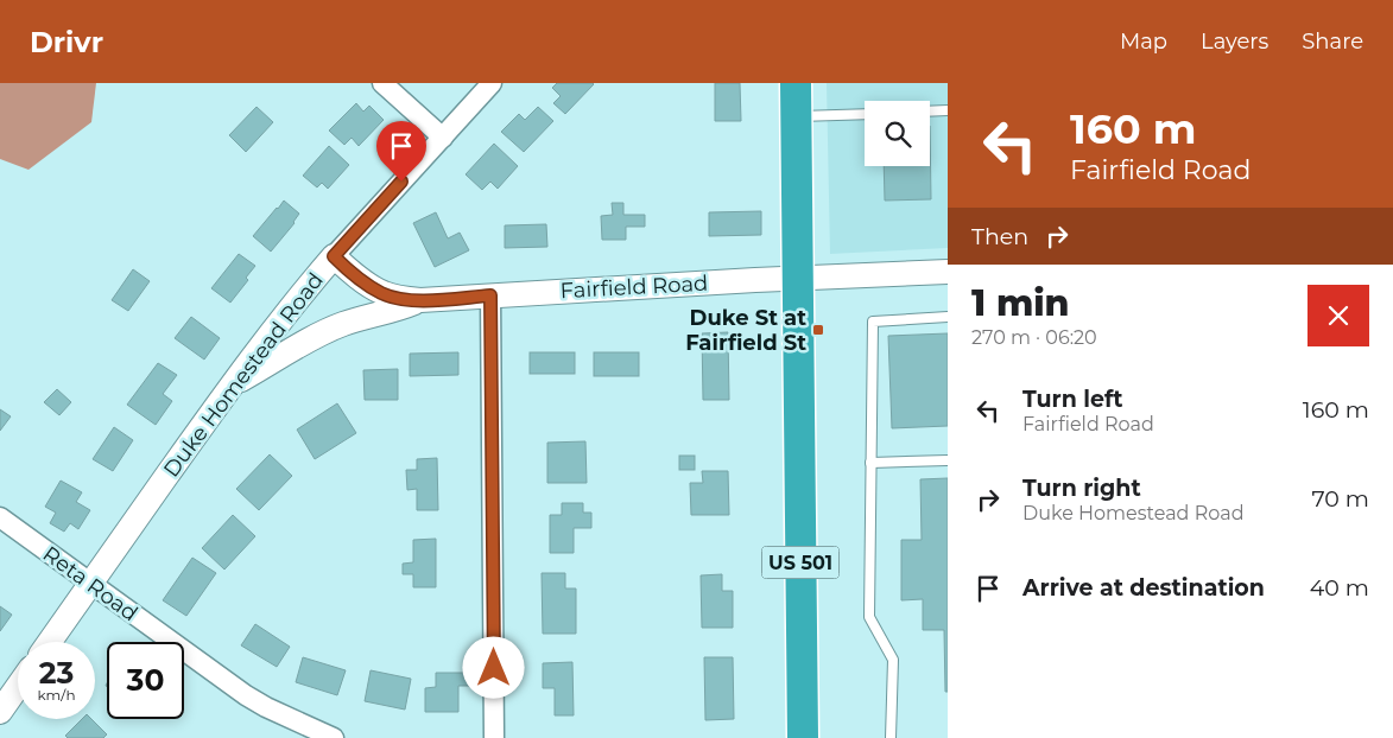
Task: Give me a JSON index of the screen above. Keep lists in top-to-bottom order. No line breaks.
{"streets":{"highway":["US 501"],"street":["Fairfield Road","Duke Homestead Road","Reta Road"]},"crossings":[["Fairfield Road","Duke Homestead Road"],["Fairfield Road","US 501"],["Duke Homestead Road","Reta Road"]],"places":{"transit":["Duke St at Fairfield St"]},"page":{"header":"Drivr","nav":["Map","Layers","Share"],"turn":["160 m","Fairfield Road"],"then":"Then","heading":["1 min","270 m · 06:20"],"list":[{"name":"Turn left","note":"Fairfield Road","value":"160 m"},{"name":"Turn right","note":"Duke Homestead Road","value":"70 m"},{"name":"Arrive at destination","value":"40 m"}],"speed":"23 km/h","limit":"30"}}
